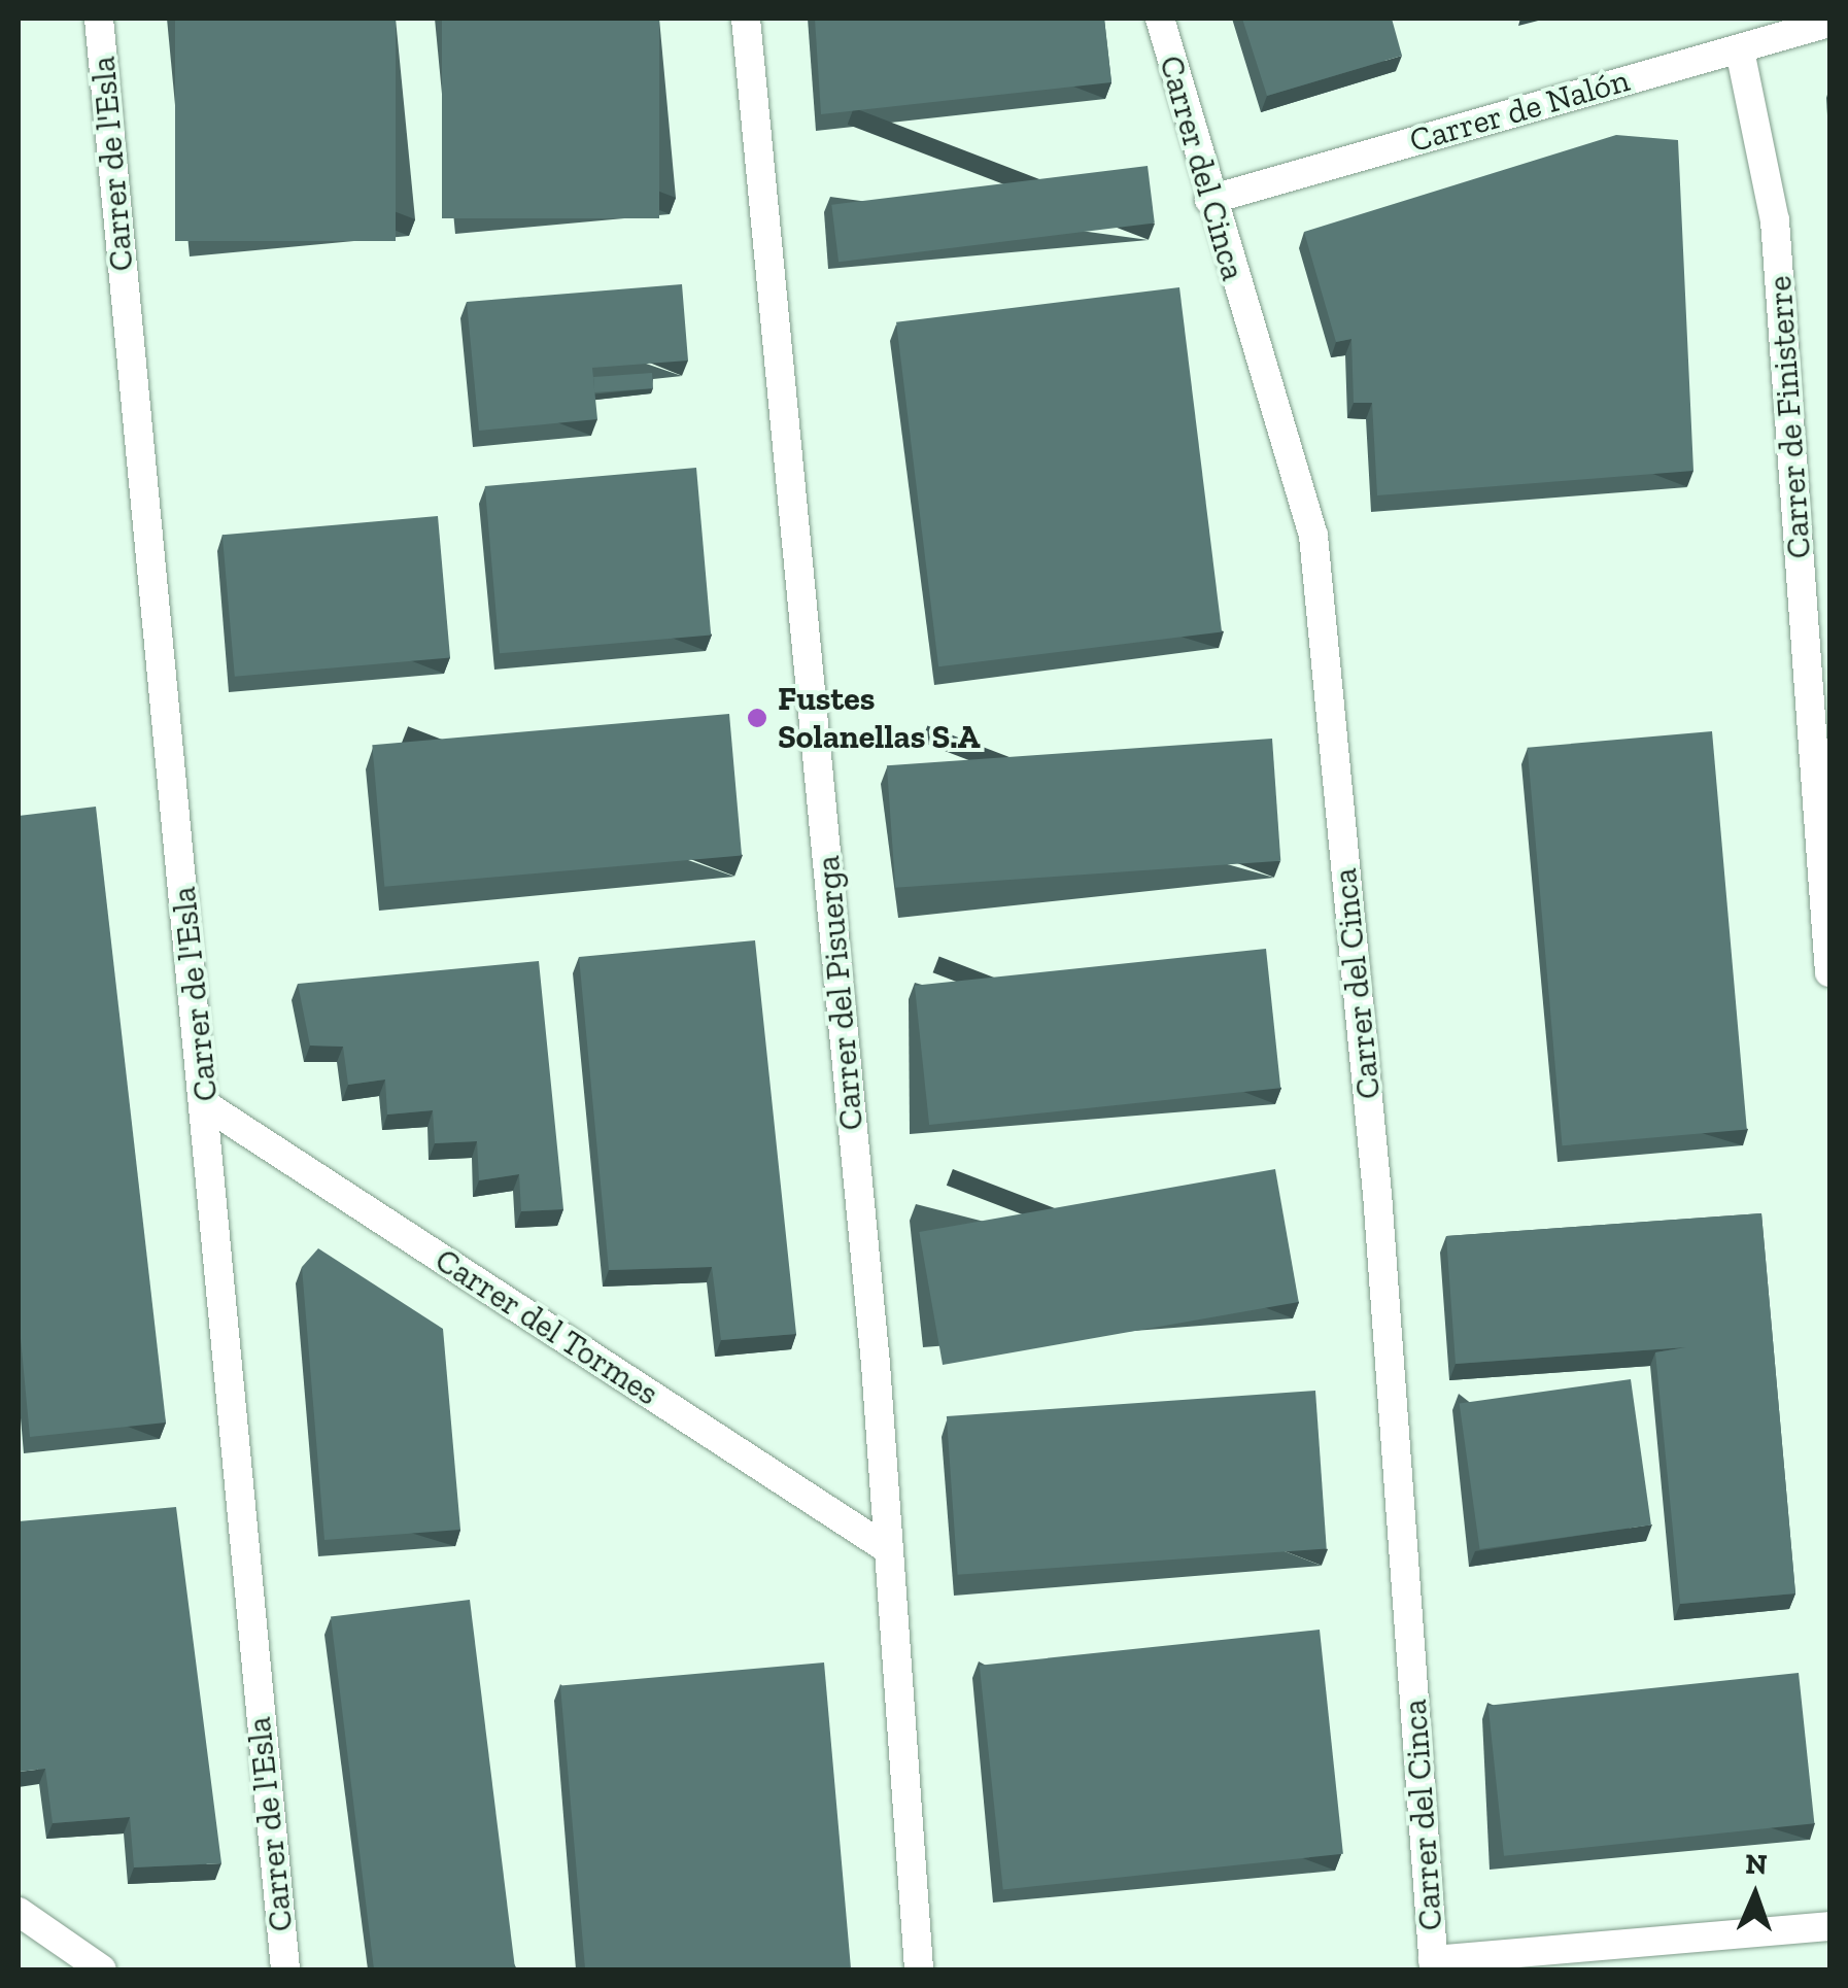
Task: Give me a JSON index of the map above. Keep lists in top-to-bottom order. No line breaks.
{"streets":{"street":["Carrer de Nalón","Carrer de l'Esla","Carrer del Cinca","Carrer de Finisterre","Carrer del Pisuerga","Carrer del Tormes"]},"crossings":[["Carrer de Nalón","Carrer del Cinca"],["Carrer de Nalón","Carrer de Finisterre"],["Carrer de l'Esla","Carrer del Tormes"],["Carrer del Pisuerga","Carrer del Tormes"]],"places":["Fustes Solanellas S.A"],"north":"top"}
